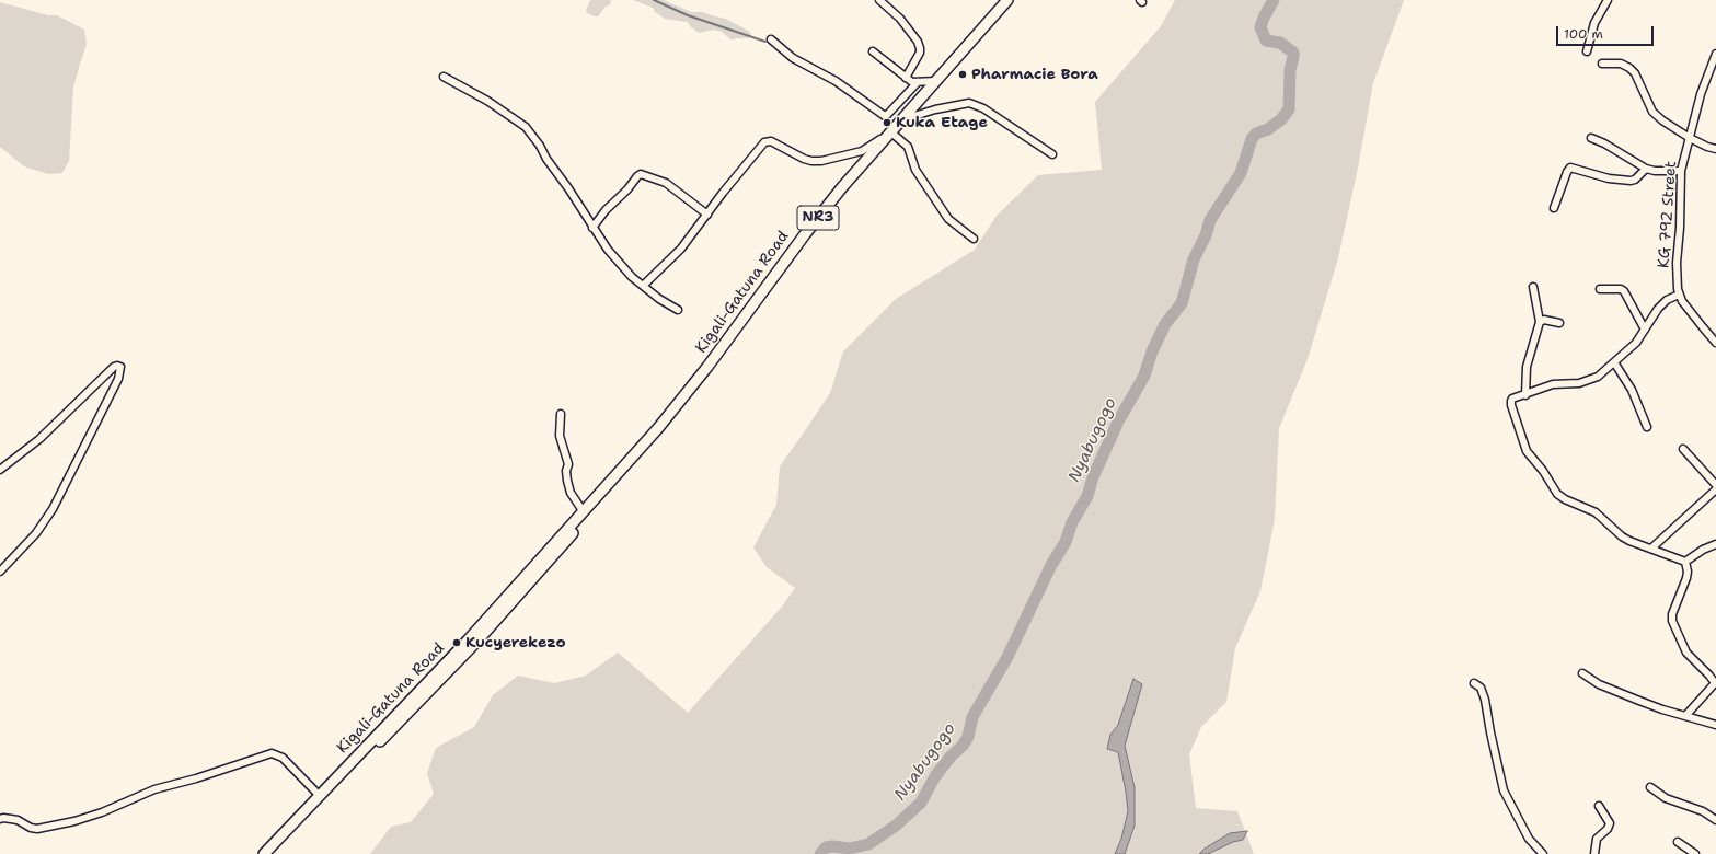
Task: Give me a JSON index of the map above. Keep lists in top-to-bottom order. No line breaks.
{"streets":{"highway":["NR3","Kigali-Gatuna Road"],"street":["KG 792 Street"]},"water":["Nyabugogo"],"places":["Pharmacie Bora","Kuka Etage","Kucyerekezo"],"scale_bar":"100 m"}
